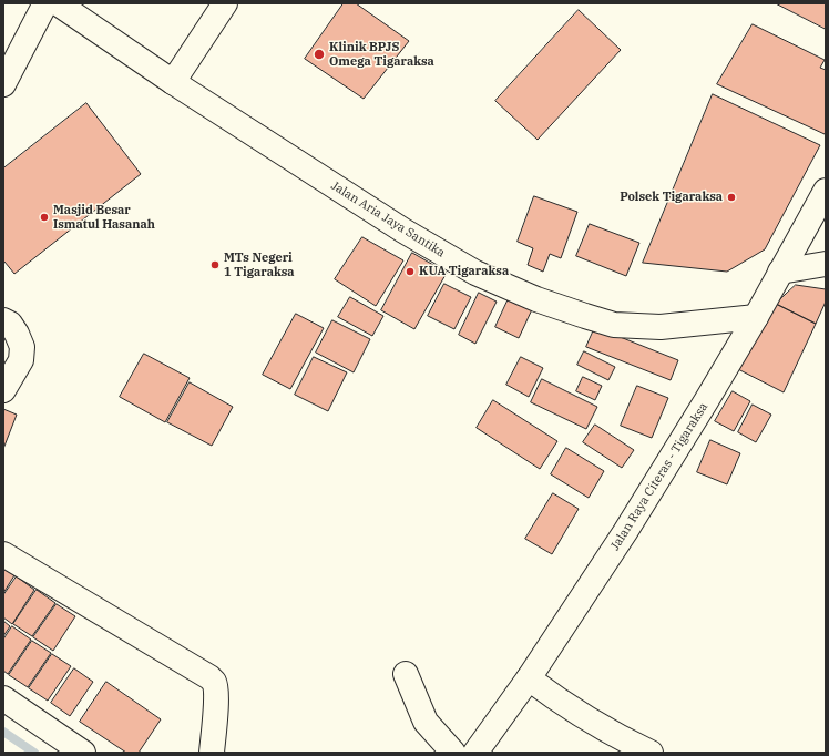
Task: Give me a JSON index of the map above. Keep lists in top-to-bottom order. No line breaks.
{"streets":{"street":["Jalan Aria Jaya Santika","Jalan Raya Citeras - Tigaraksa"]},"crossings":[["Jalan Aria Jaya Santika","Jalan Raya Citeras - Tigaraksa"]],"places":["Klinik BPJS Omega Tigaraksa","Polsek Tigaraksa","Masjid Besar Ismatul Hasanah","MTs Negeri 1 Tigaraksa","KUA Tigaraksa"]}
